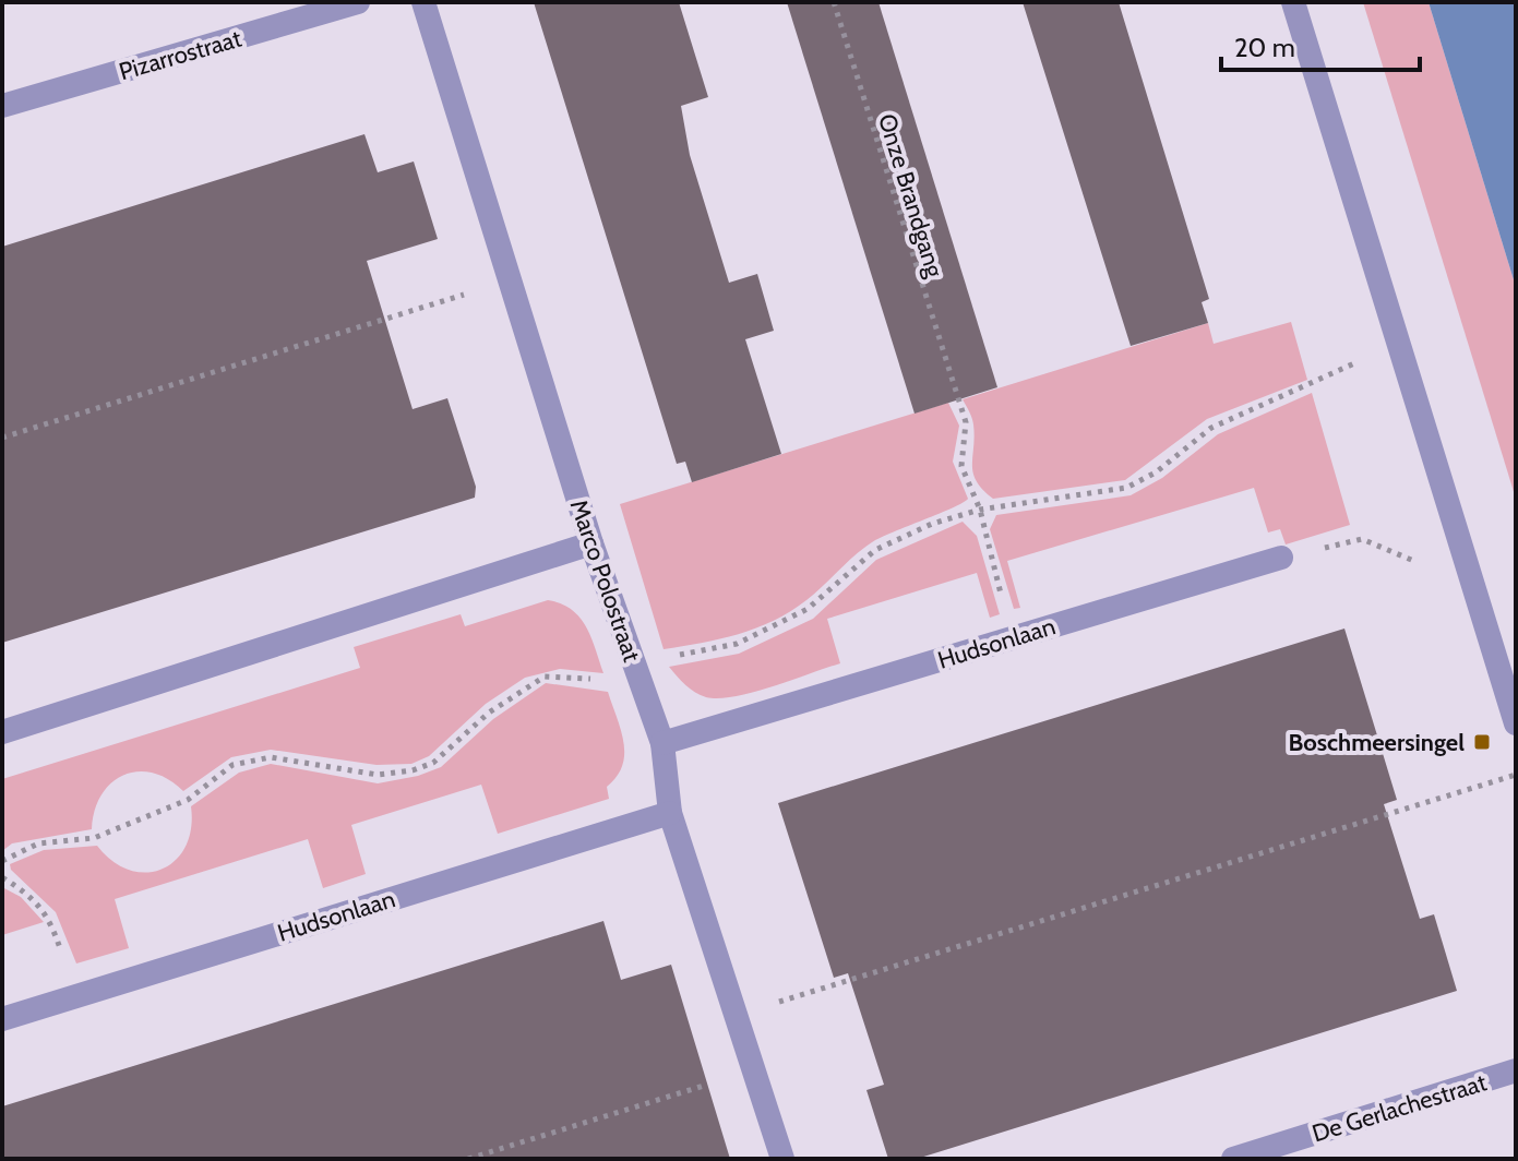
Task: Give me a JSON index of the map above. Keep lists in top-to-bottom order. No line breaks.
{"streets":{"street":["Pizarrostraat","Marco Polostraat","Hudsonlaan","De Gerlachestraat"],"path":["Onze Brandgang"]},"crossings":[["Onze Brandgang","Hudsonlaan"],["Marco Polostraat","Hudsonlaan"]],"places":{"transit":["Boschmeersingel"]},"scale_bar":"20 m"}
